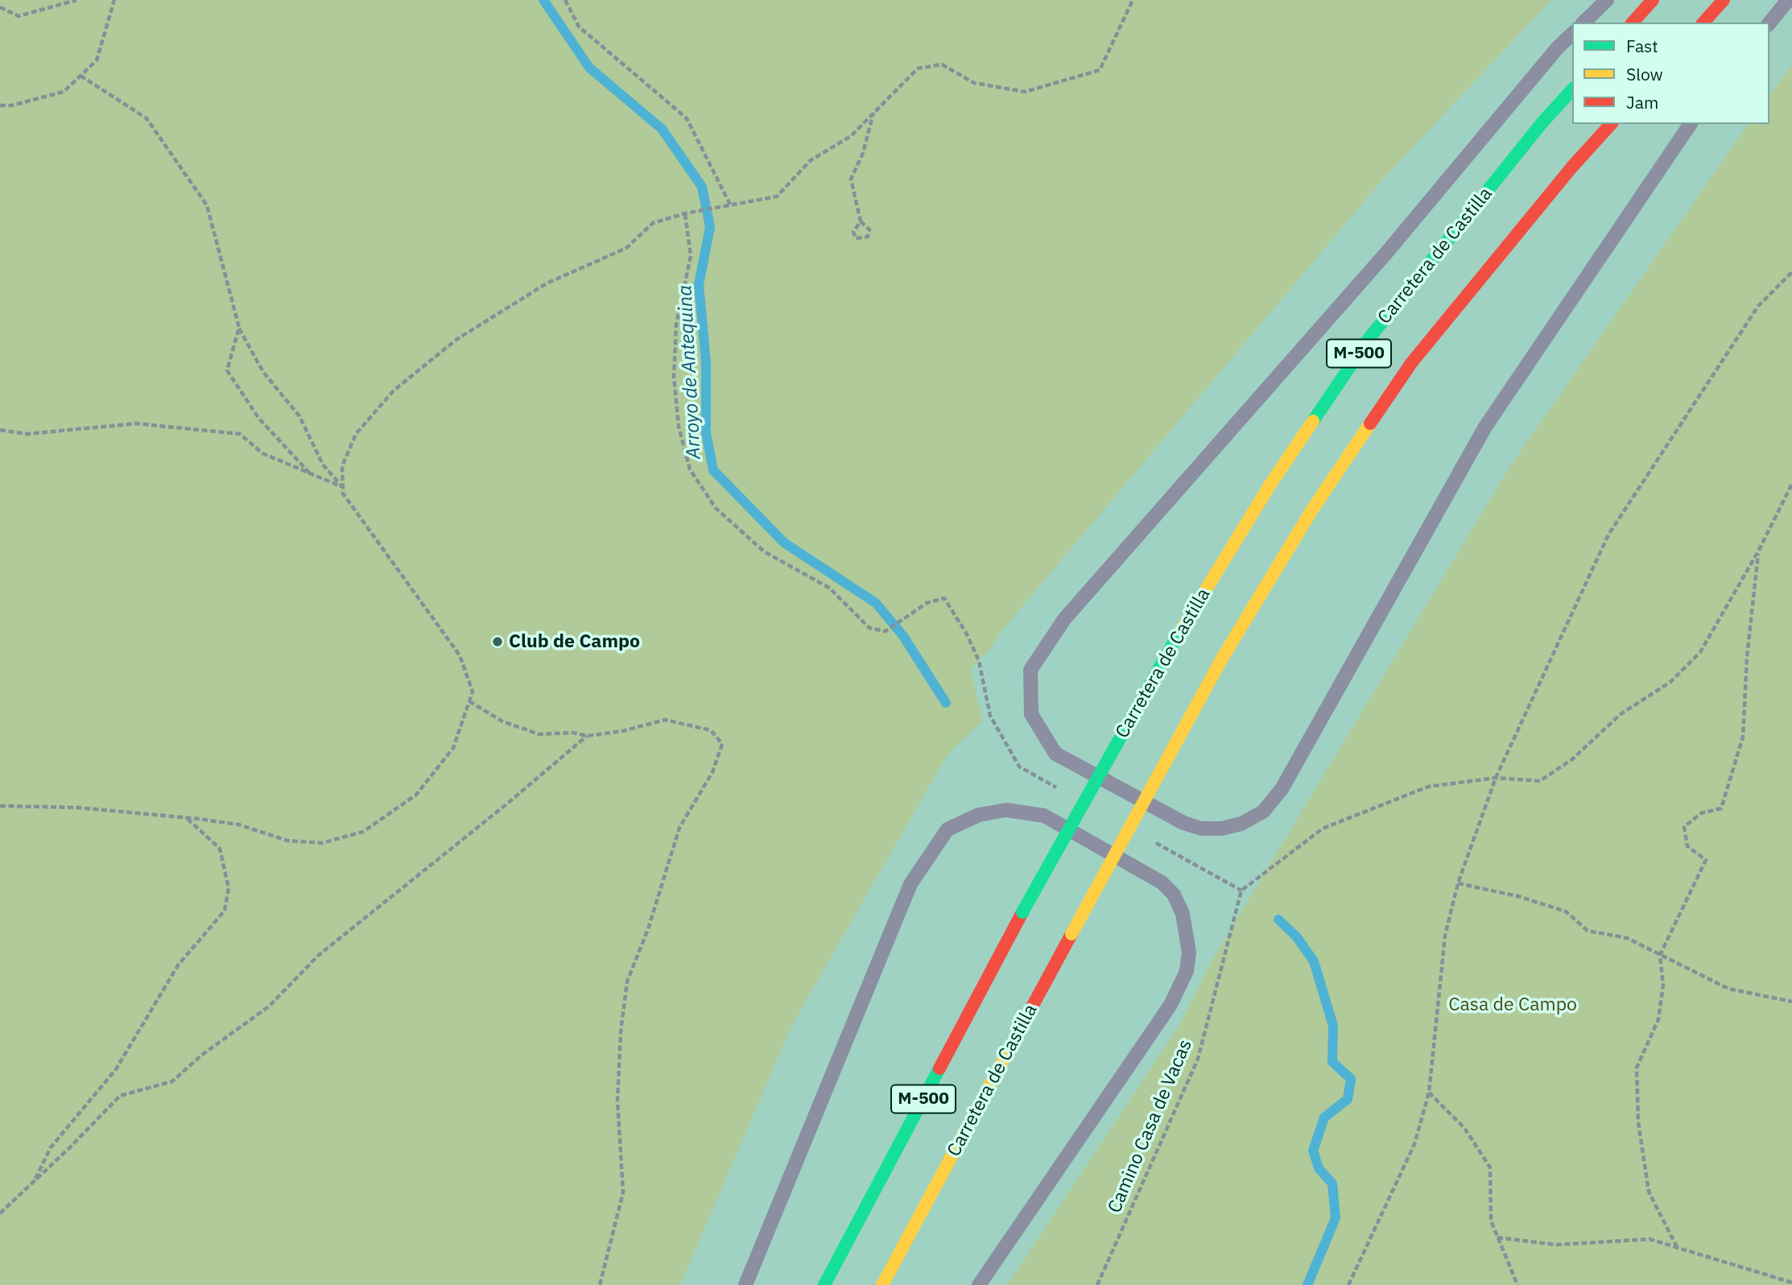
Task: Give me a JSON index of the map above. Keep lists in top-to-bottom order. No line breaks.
{"streets":{"highway":["Carretera de Castilla","M-500"],"path":["Camino Casa de Vacas"]},"water":["Arroyo de Antequina"],"parks":["Casa de Campo"],"places":["Club de Campo"],"legend":["Fast","Slow","Jam"]}
